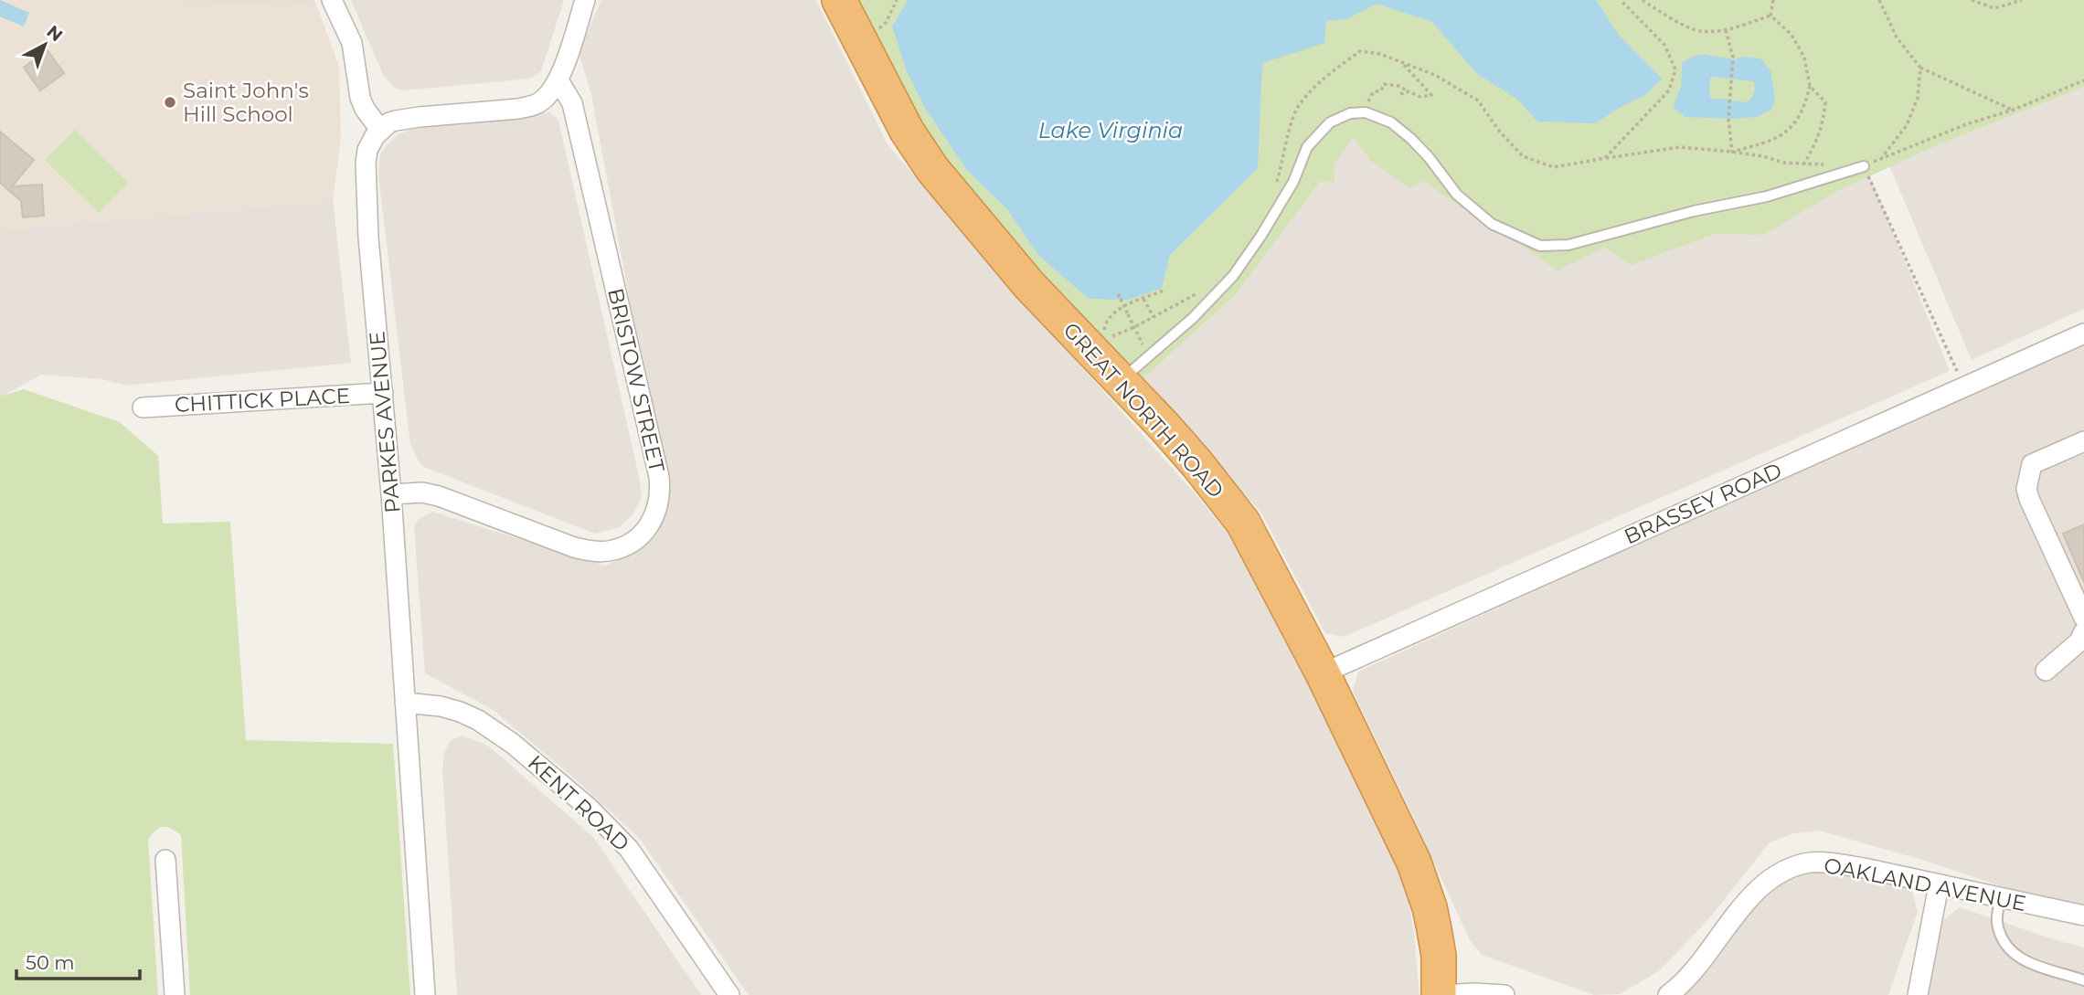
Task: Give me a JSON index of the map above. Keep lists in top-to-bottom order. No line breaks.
{"streets":{"highway":["GREAT NORTH ROAD"],"street":["BRISTOW STREET","CHITTICK PLACE","PARKES AVENUE","BRASSEY ROAD","KENT ROAD","OAKLAND AVENUE"]},"crossings":[["BRISTOW STREET","PARKES AVENUE"],["CHITTICK PLACE","PARKES AVENUE"],["GREAT NORTH ROAD","BRASSEY ROAD"],["PARKES AVENUE","KENT ROAD"]],"water":["Lake Virginia"],"places":["Saint John's Hill School"],"scale_bar":"50 m","north":"top right"}
